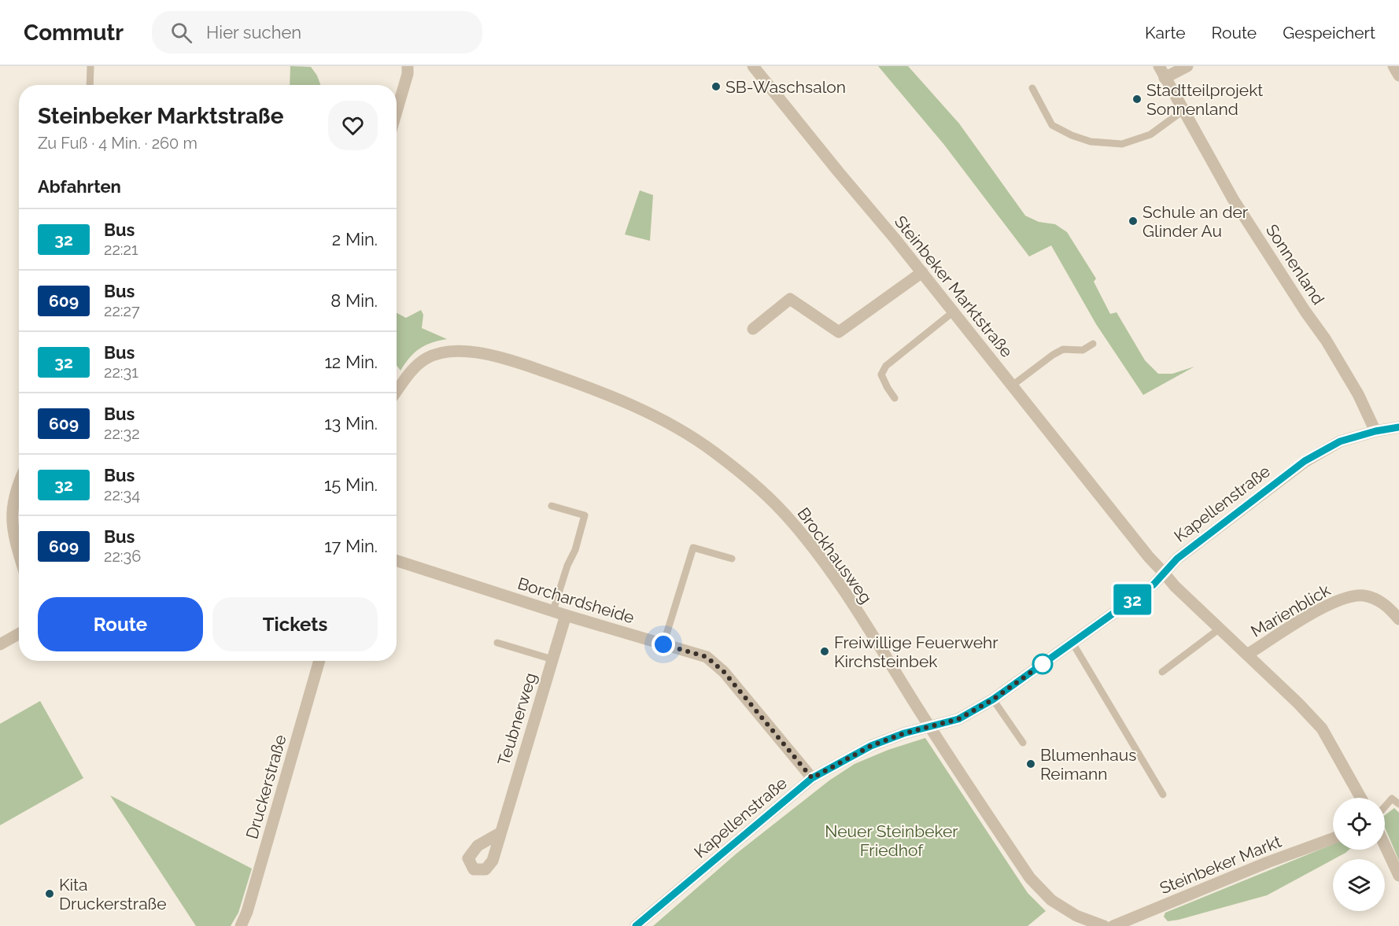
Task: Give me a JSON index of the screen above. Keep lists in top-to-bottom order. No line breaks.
{"streets":{"street":["Sonnenland","Steinbeker Marktstraße","Kapellenstraße","Brockhausweg","Borchardsheide","Marienblick","Teubnerweg","Druckerstraße","Steinbeker Markt"]},"crossings":[["Sonnenland","Kapellenstraße"],["Steinbeker Marktstraße","Kapellenstraße"],["Steinbeker Marktstraße","Marienblick"],["Kapellenstraße","Brockhausweg"],["Kapellenstraße","Borchardsheide"],["Borchardsheide","Teubnerweg"]],"parks":["Neuer Steinbeker Friedhof"],"places":["SB-Waschsalon","Stadtteilprojekt Sonnenland","Schule an der Glinder Au","Freiwillige Feuerwehr Kirchsteinbek","Blumenhaus Reimann","Kita Druckerstraße"],"lines":["bus line 32"],"page":{"header":"Commutr","search":"Hier suchen","nav":["Karte","Route","Gespeichert"],"on_map":"32","heading":[["Steinbeker Marktstraße","Zu Fuß · 4 Min. · 260 m"],"Abfahrten"],"list":[{"mark":"32","name":"Bus","note":"22:21","value":"2 Min."},{"mark":"609","name":"Bus","note":"22:27","value":"8 Min."},{"mark":"32","name":"Bus","note":"22:31","value":"12 Min."},{"mark":"609","name":"Bus","note":"22:32","value":"13 Min."},{"mark":"32","name":"Bus","note":"22:34","value":"15 Min."},{"mark":"609","name":"Bus","note":"22:36","value":"17 Min."}],"buttons":["Route","Tickets"]}}
